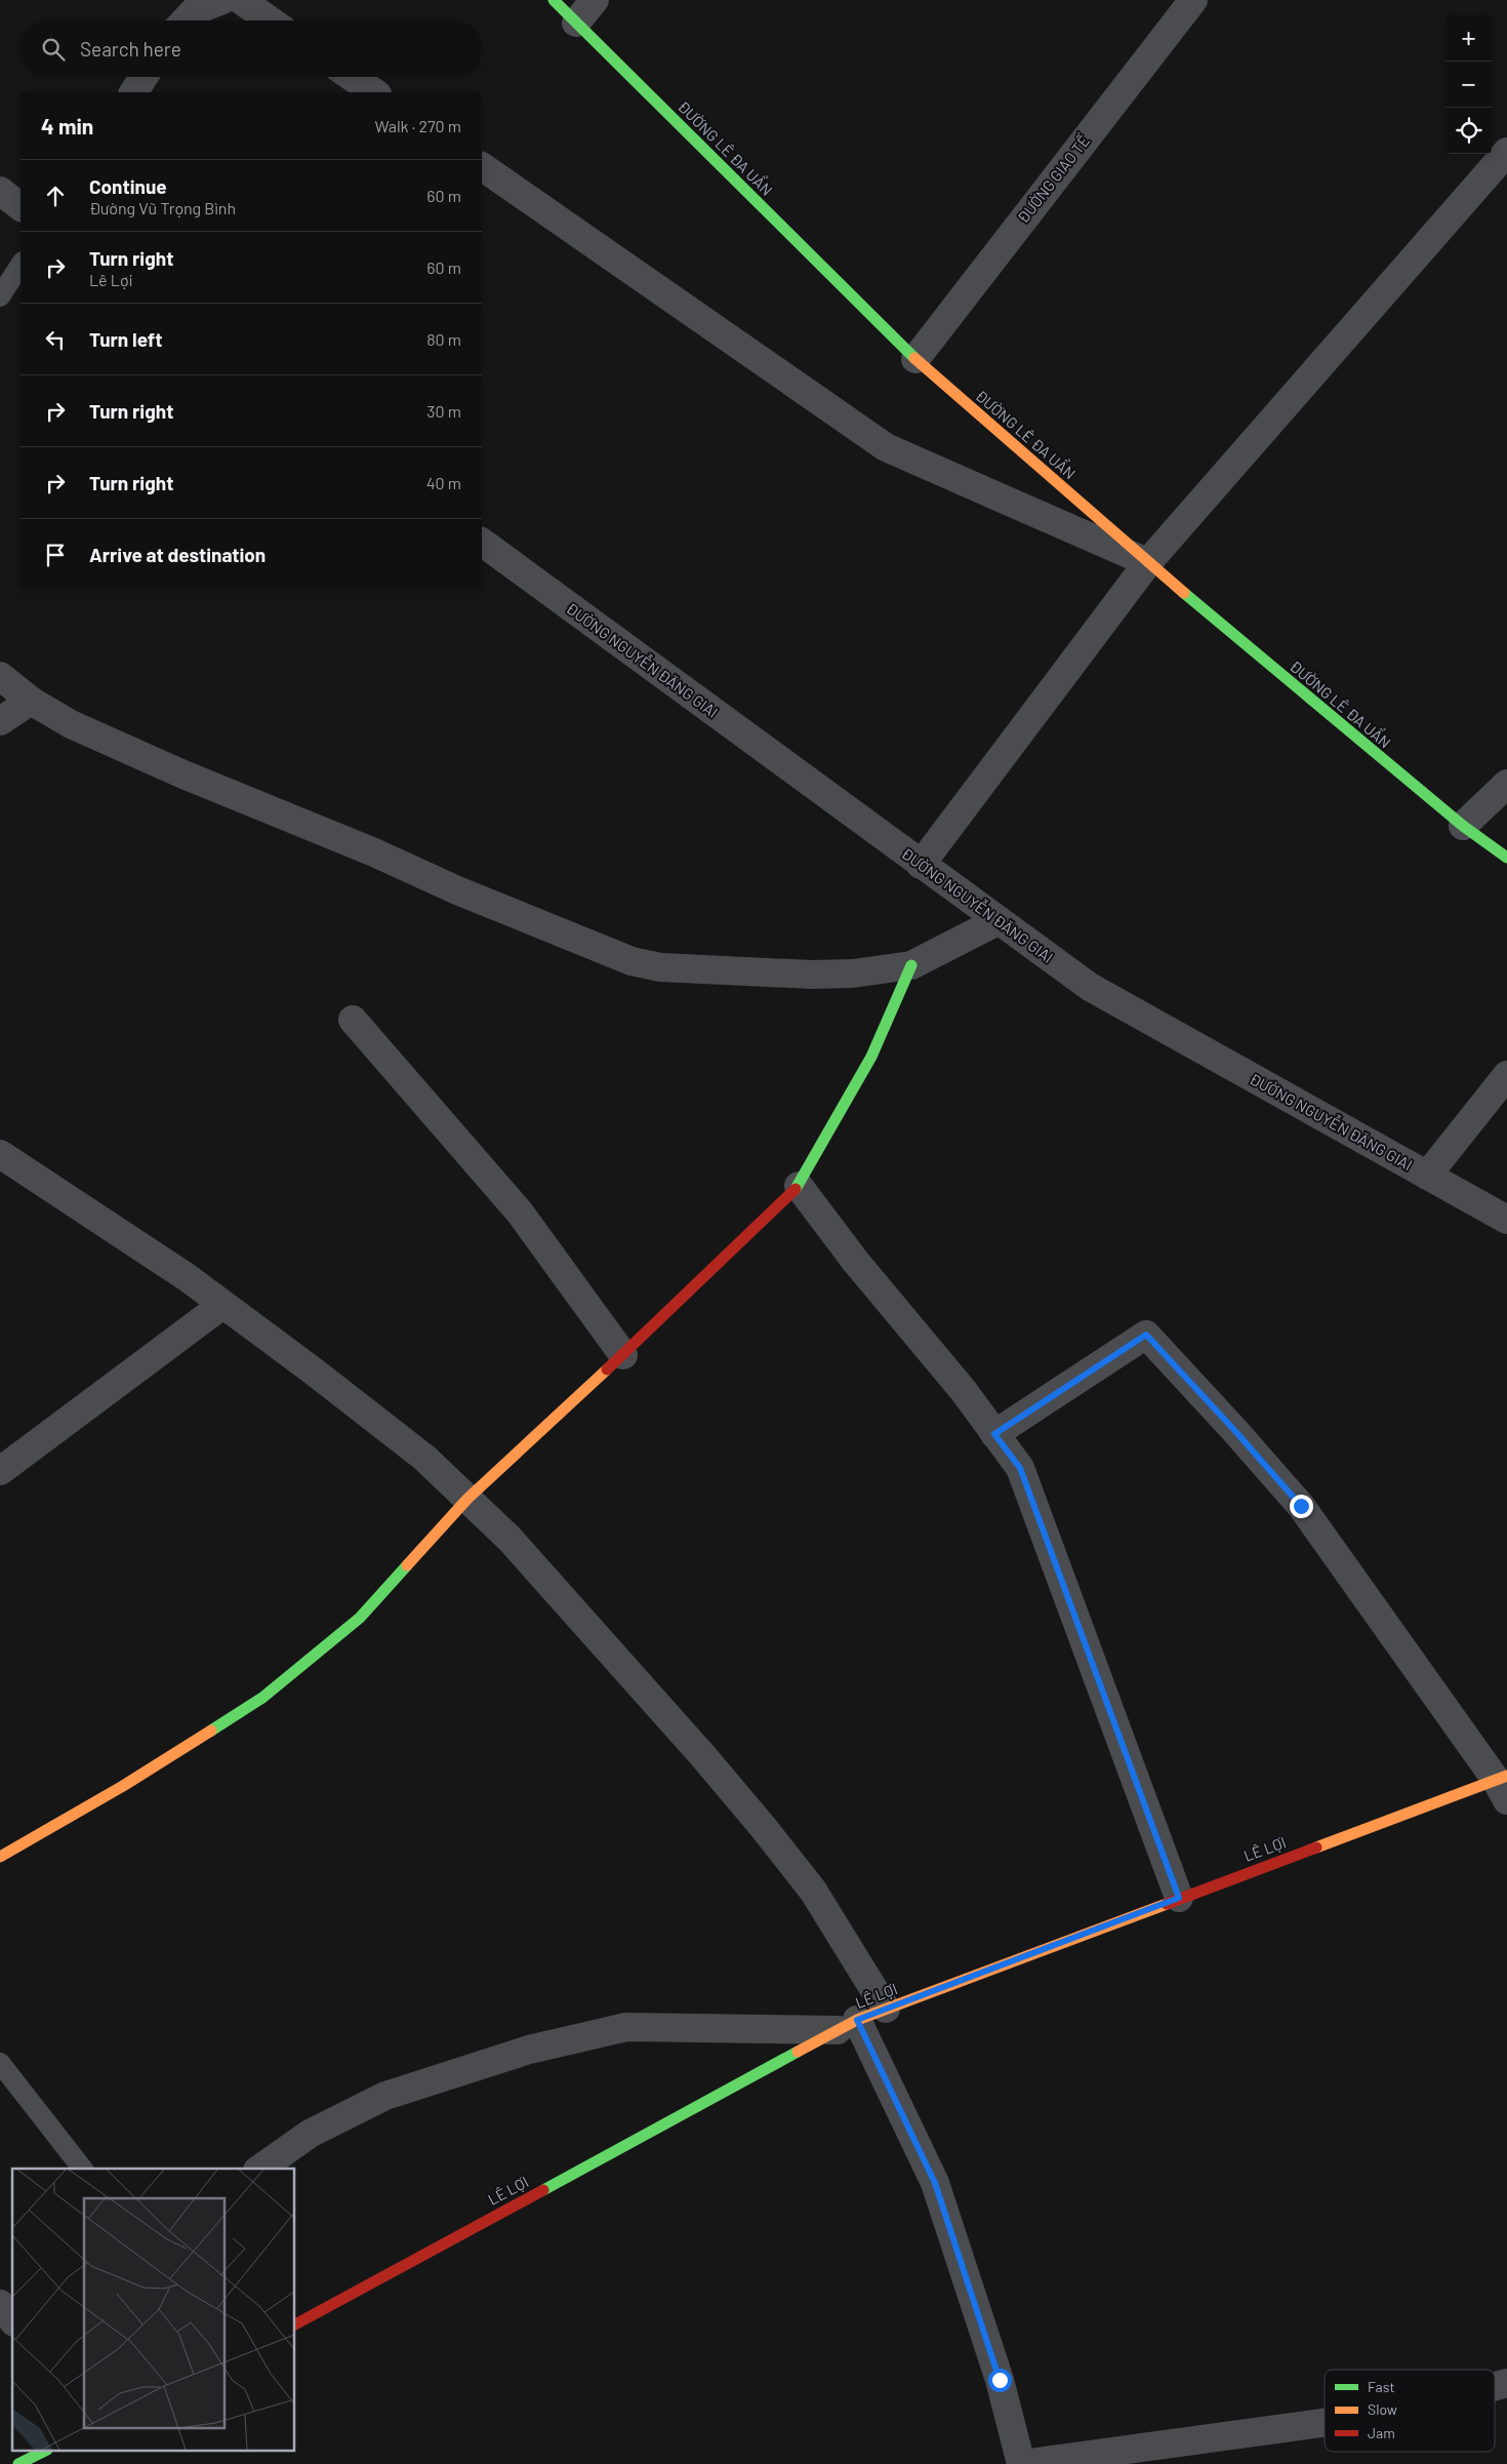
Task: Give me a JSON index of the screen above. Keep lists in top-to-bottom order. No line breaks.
{"streets":{"street":["ĐƯỜNG LÊ ĐA UẨN","ĐƯỜNG GIAO TẾ","ĐƯỜNG NGUYỄN ĐĂNG GIAI","LÊ LỢI"]},"crossings":[["ĐƯỜNG LÊ ĐA UẨN","ĐƯỜNG GIAO TẾ"]],"legend":["Fast","Slow","Jam"],"page":{"map_buttons":["+","−"],"search":"Search here","heading":["4 min","Walk · 270 m"],"list":[["Continue","Đường Vũ Trọng Bình","60 m"],["Turn right","Lê Lợi","60 m"],["Turn left","80 m"],["Turn right","30 m"],["Turn right","40 m"],"Arrive at destination"]}}
